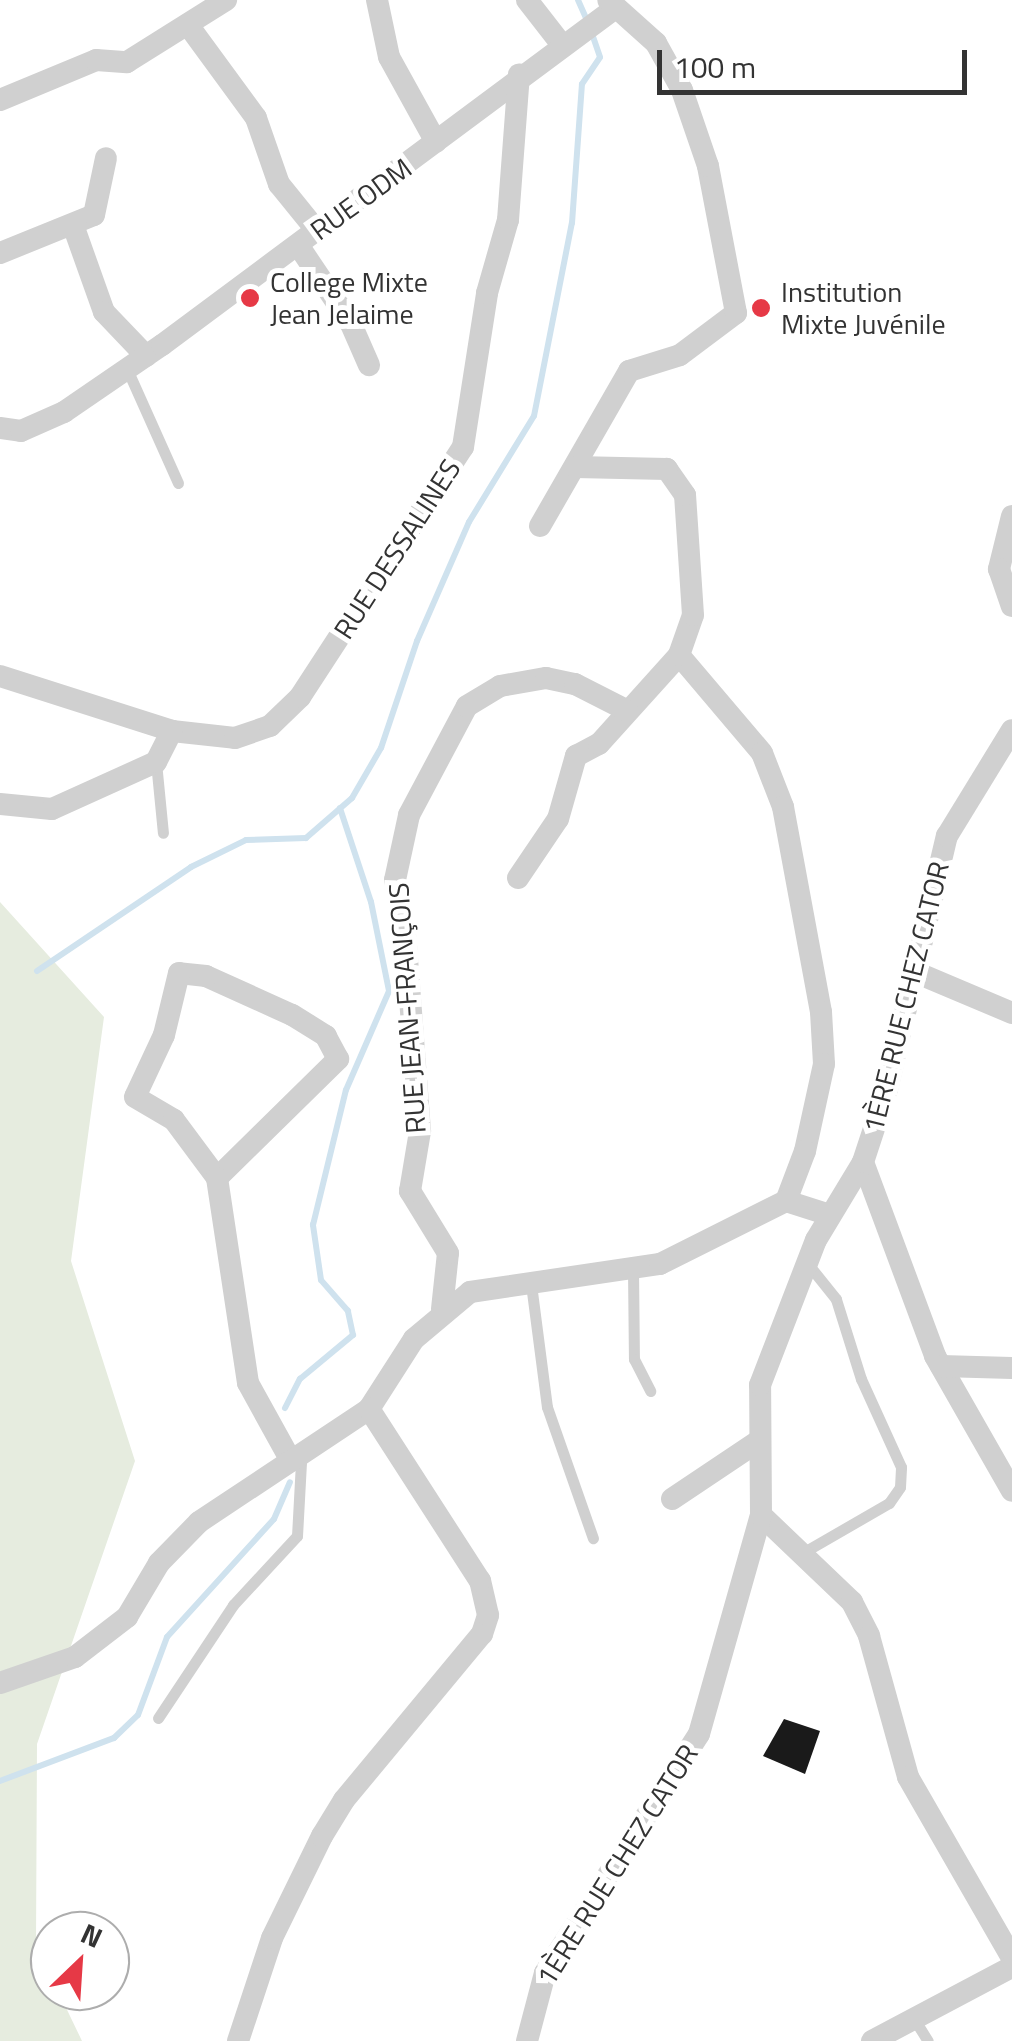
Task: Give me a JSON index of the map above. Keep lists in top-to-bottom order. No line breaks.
{"streets":{"street":["RUE ODM","RUE DESSALINES","1ÈRE RUE CHEZ CATOR","RUE JEAN-FRANÇOIS"]},"crossings":[["RUE ODM","RUE DESSALINES"]],"places":["College Mixte Jean Jelaime","Institution Mixte Juvénile"],"scale_bar":"100 m","north":"top right"}
